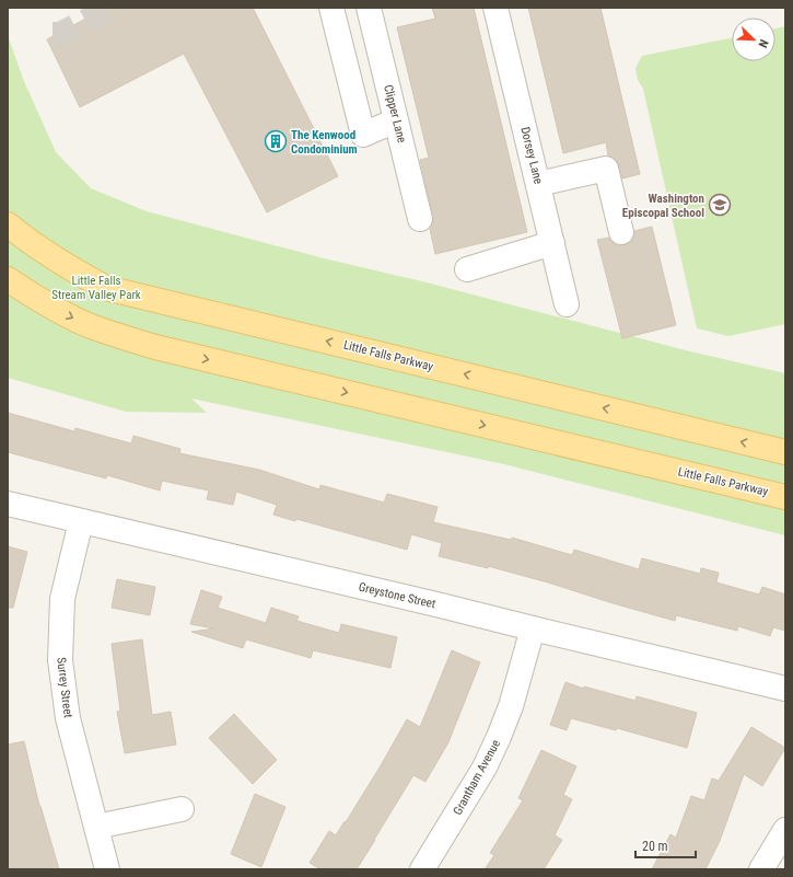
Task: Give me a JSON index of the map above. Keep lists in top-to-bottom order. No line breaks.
{"streets":{"main road":["Little Falls Parkway"],"street":["Clipper Lane","Dorsey Lane","Greystone Street","Surrey Street","Grantham Avenue"]},"crossings":[["Greystone Street","Surrey Street"],["Greystone Street","Grantham Avenue"]],"parks":["Little Falls Stream Valley Park"],"places":{"building":["The Kenwood Condominium"],"school or university":["Washington Episcopal School"]},"scale_bar":"20 m","north":"bottom right"}
